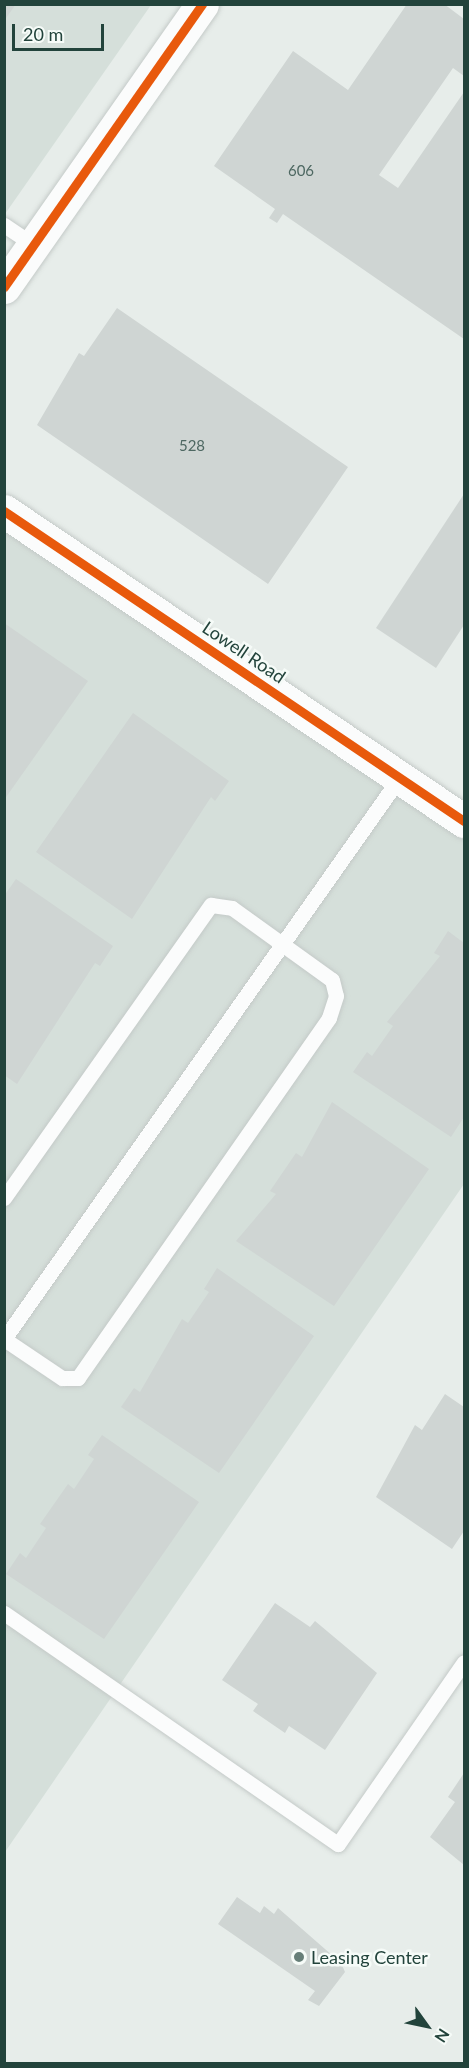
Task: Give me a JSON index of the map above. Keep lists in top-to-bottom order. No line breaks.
{"streets":{"street":["Lowell Road"]},"places":["Leasing Center"],"house_numbers":["606","528"],"scale_bar":"20 m","north":"bottom right"}
